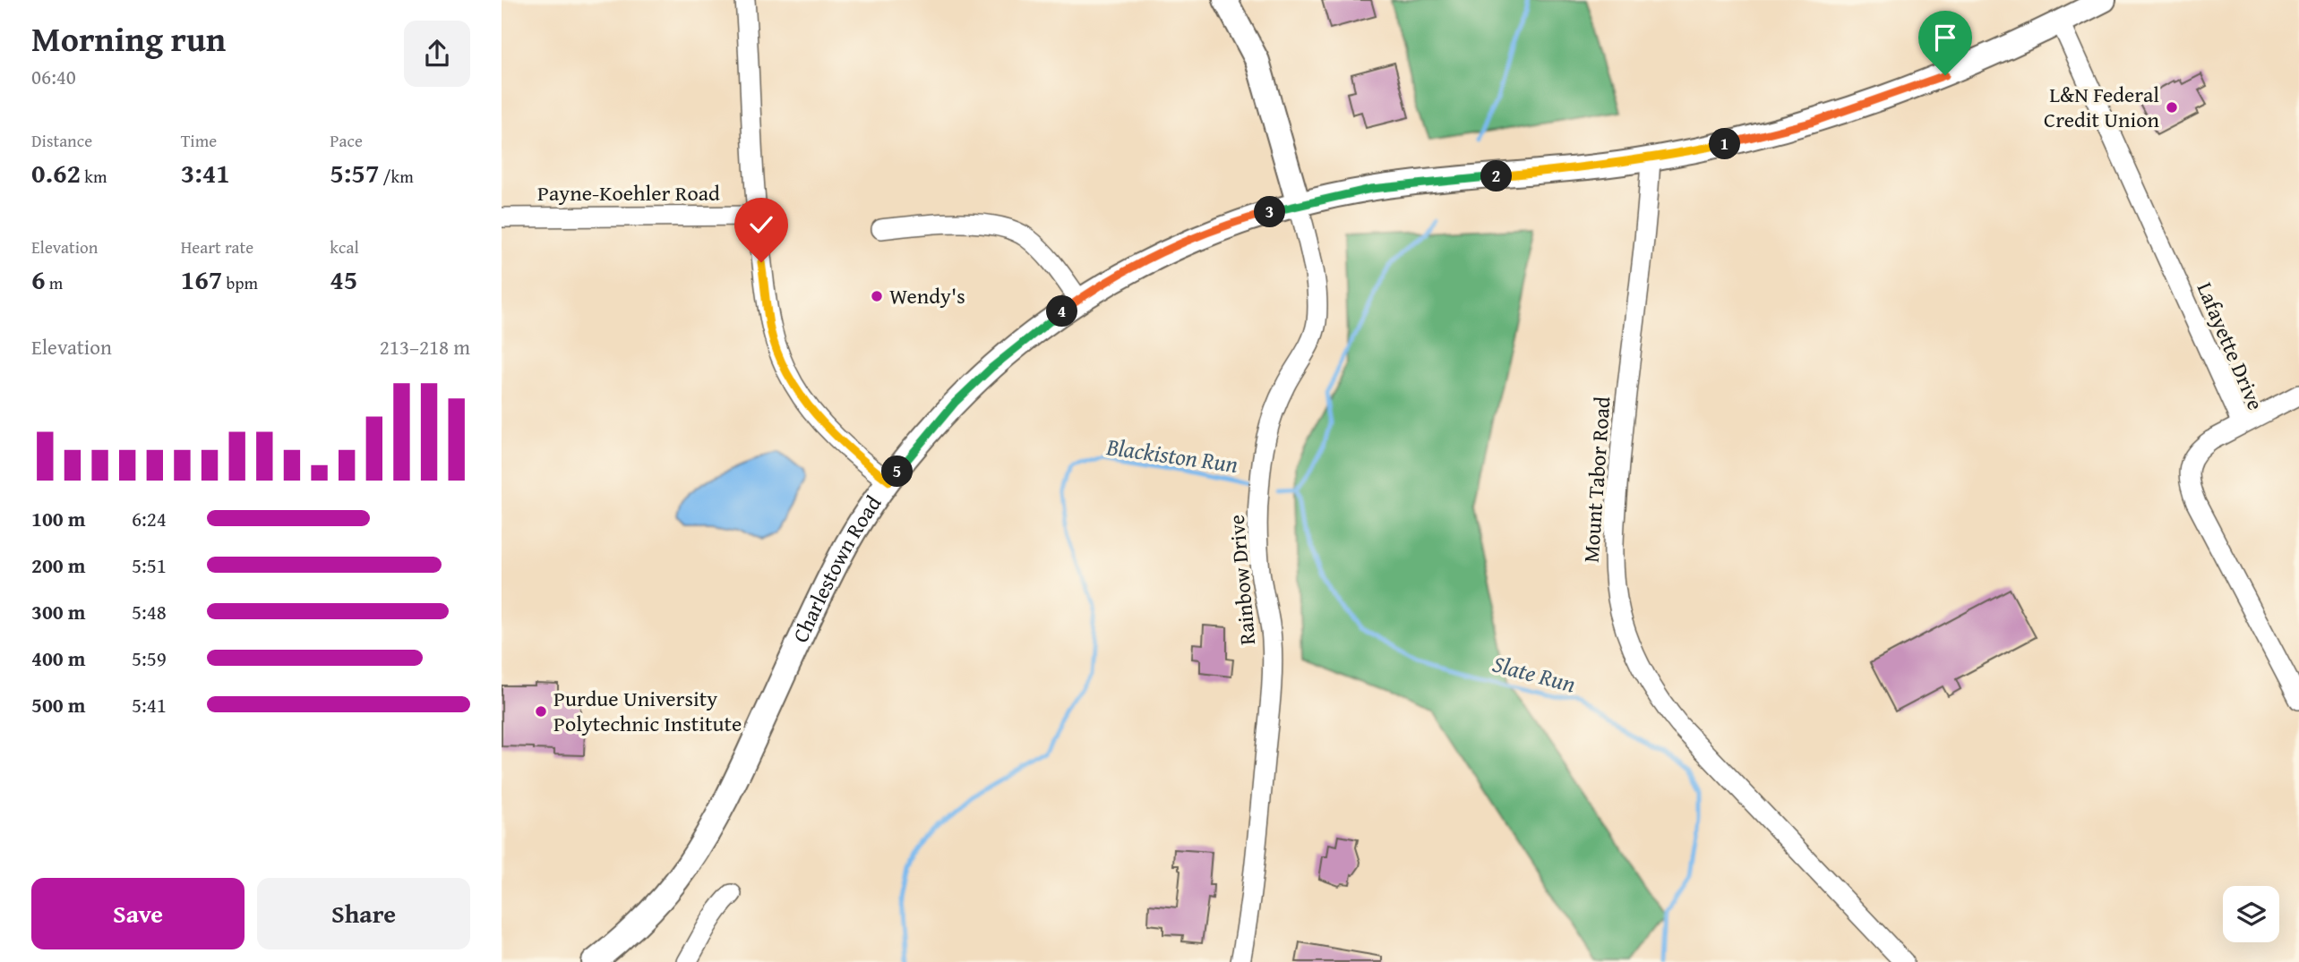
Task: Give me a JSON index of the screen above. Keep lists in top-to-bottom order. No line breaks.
{"streets":{"main road":["Charlestown Road"],"street":["Payne-Koehler Road","Lafayette Drive","Mount Tabor Road","Rainbow Drive"]},"crossings":[["Lafayette Drive","Charlestown Road"],["Mount Tabor Road","Charlestown Road"],["Charlestown Road","Rainbow Drive"]],"water":["Blackiston Run","Slate Run"],"places":["L&N Federal Credit Union","Wendy's","Purdue University Polytechnic Institute"],"page":{"heading":["Morning run","06:40"],"stats":[["Distance","0.62 km"],["Time","3:41"],["Pace","5:57 /km"],["Elevation","6 m"],["Heart rate","167 bpm"],["kcal","45"]],"pins":["1","2","3","4","5"],"chart":["Elevation","213–218 m"],"list":[{"name":"100 m","note":"6:24"},{"name":"200 m","note":"5:51"},{"name":"300 m","note":"5:48"},{"name":"400 m","note":"5:59"},{"name":"500 m","note":"5:41"}],"buttons":["Save","Share"]}}
